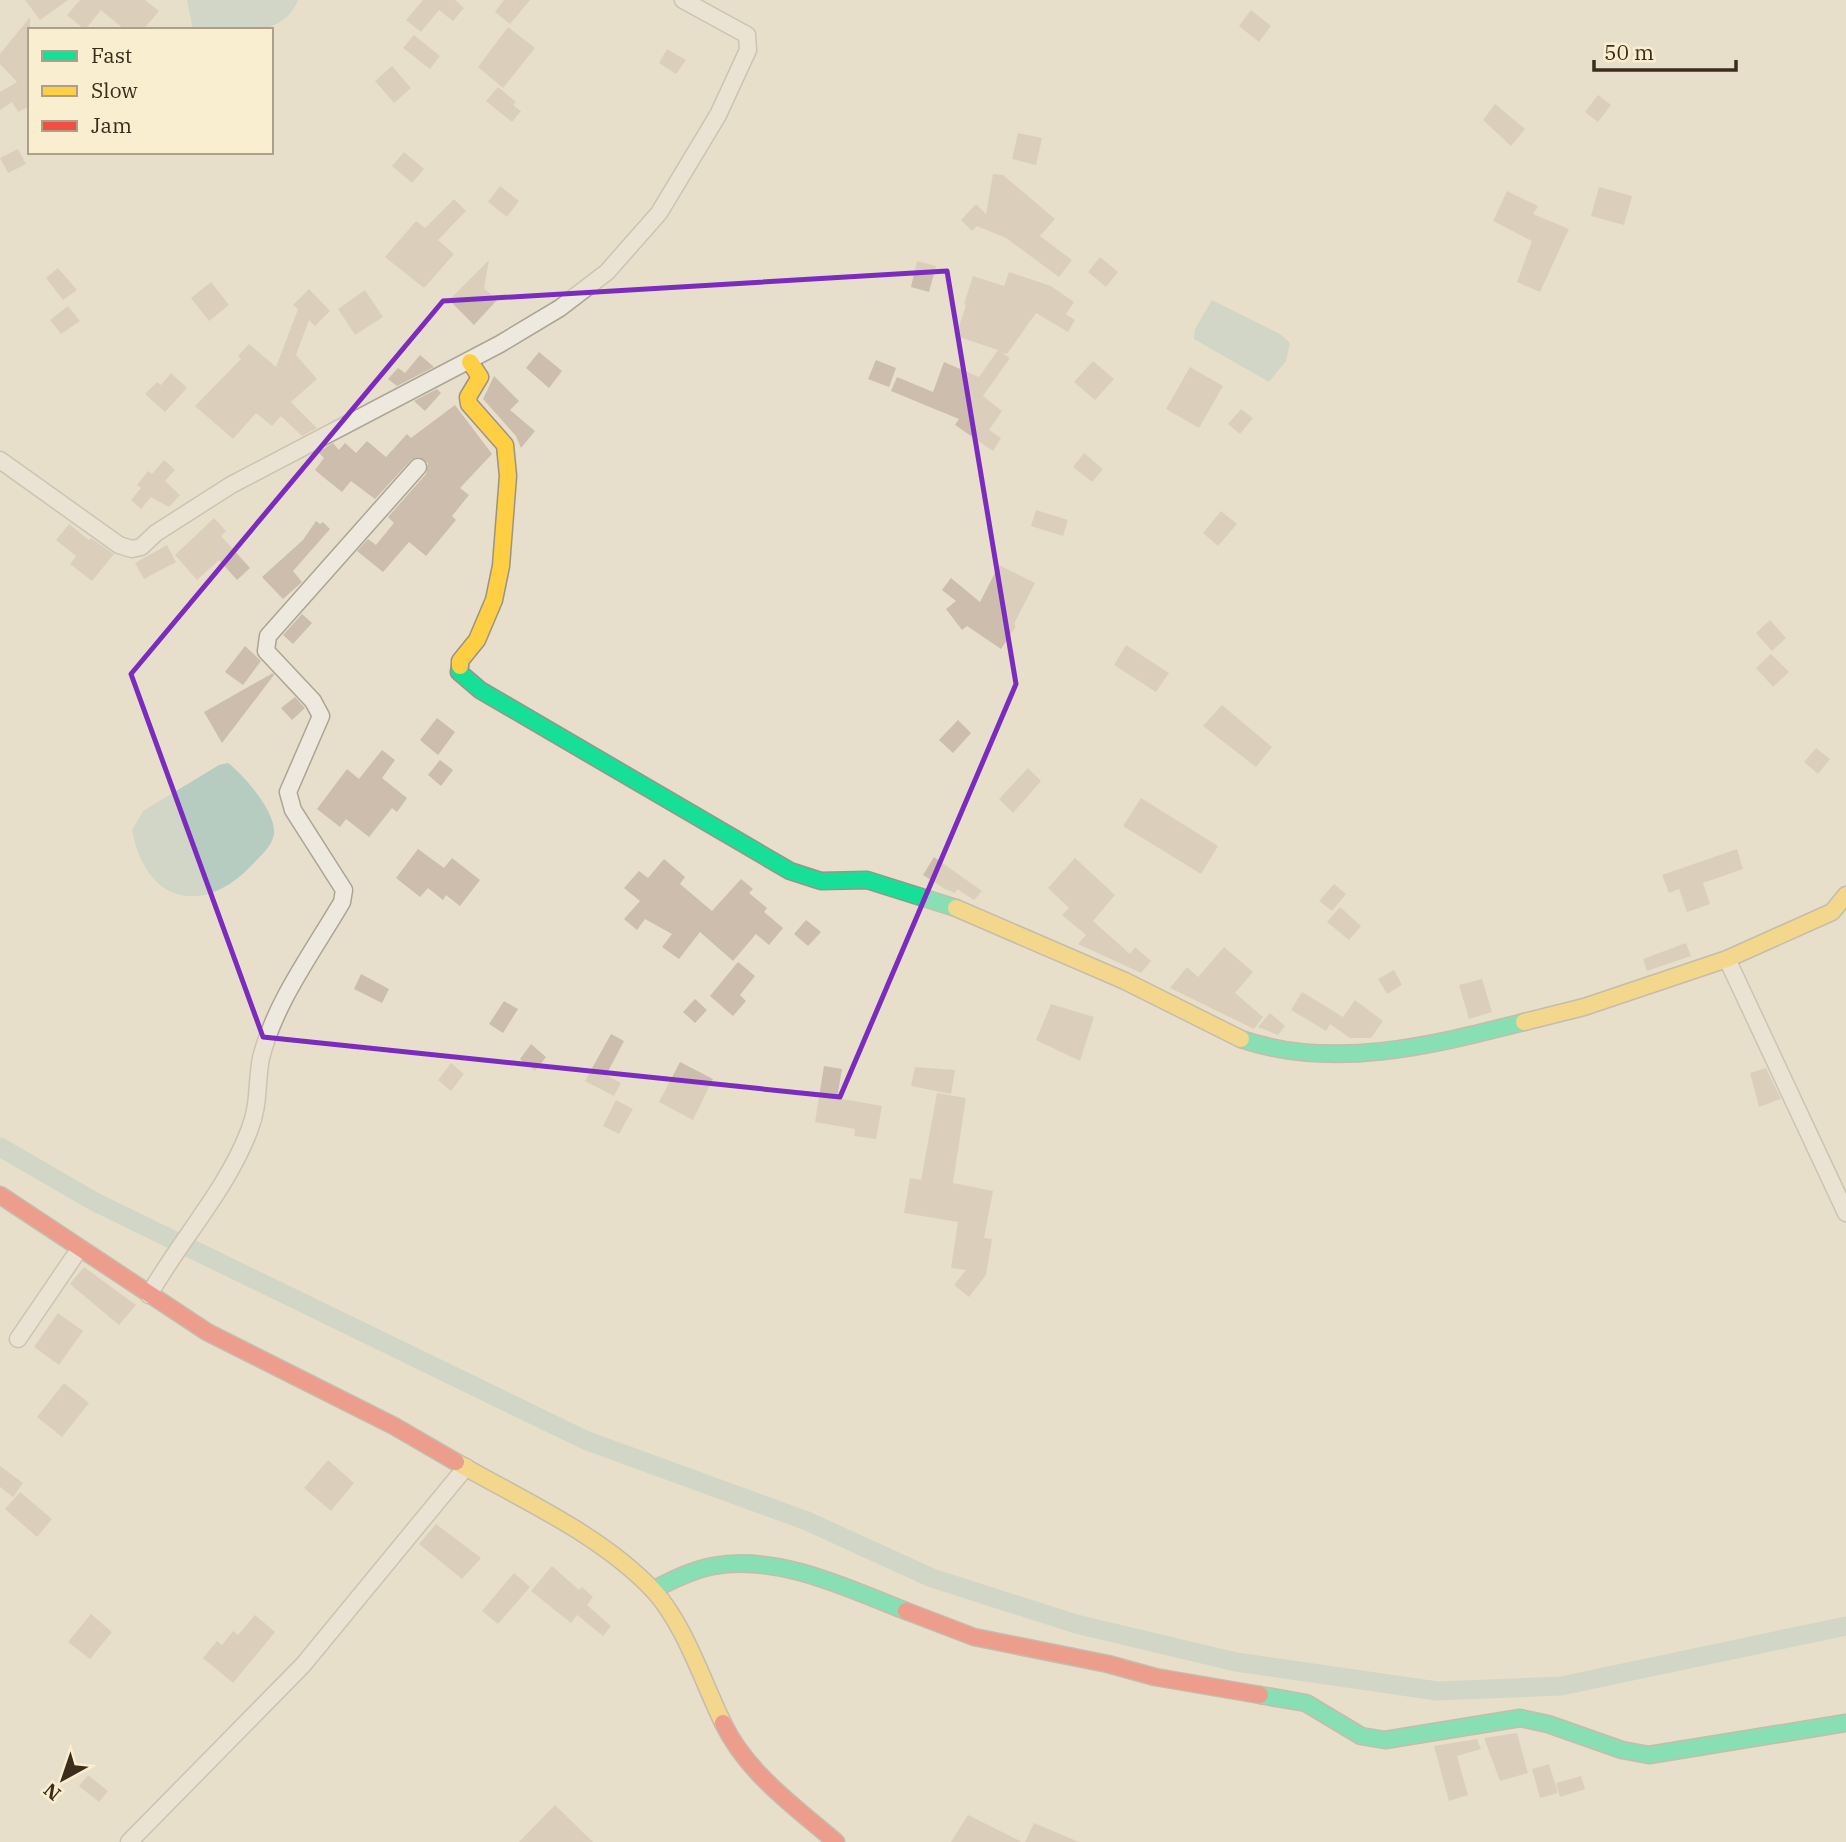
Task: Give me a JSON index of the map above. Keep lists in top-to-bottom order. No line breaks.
{"legend":["Fast","Slow","Jam"],"scale_bar":"50 m","north":"bottom left"}
